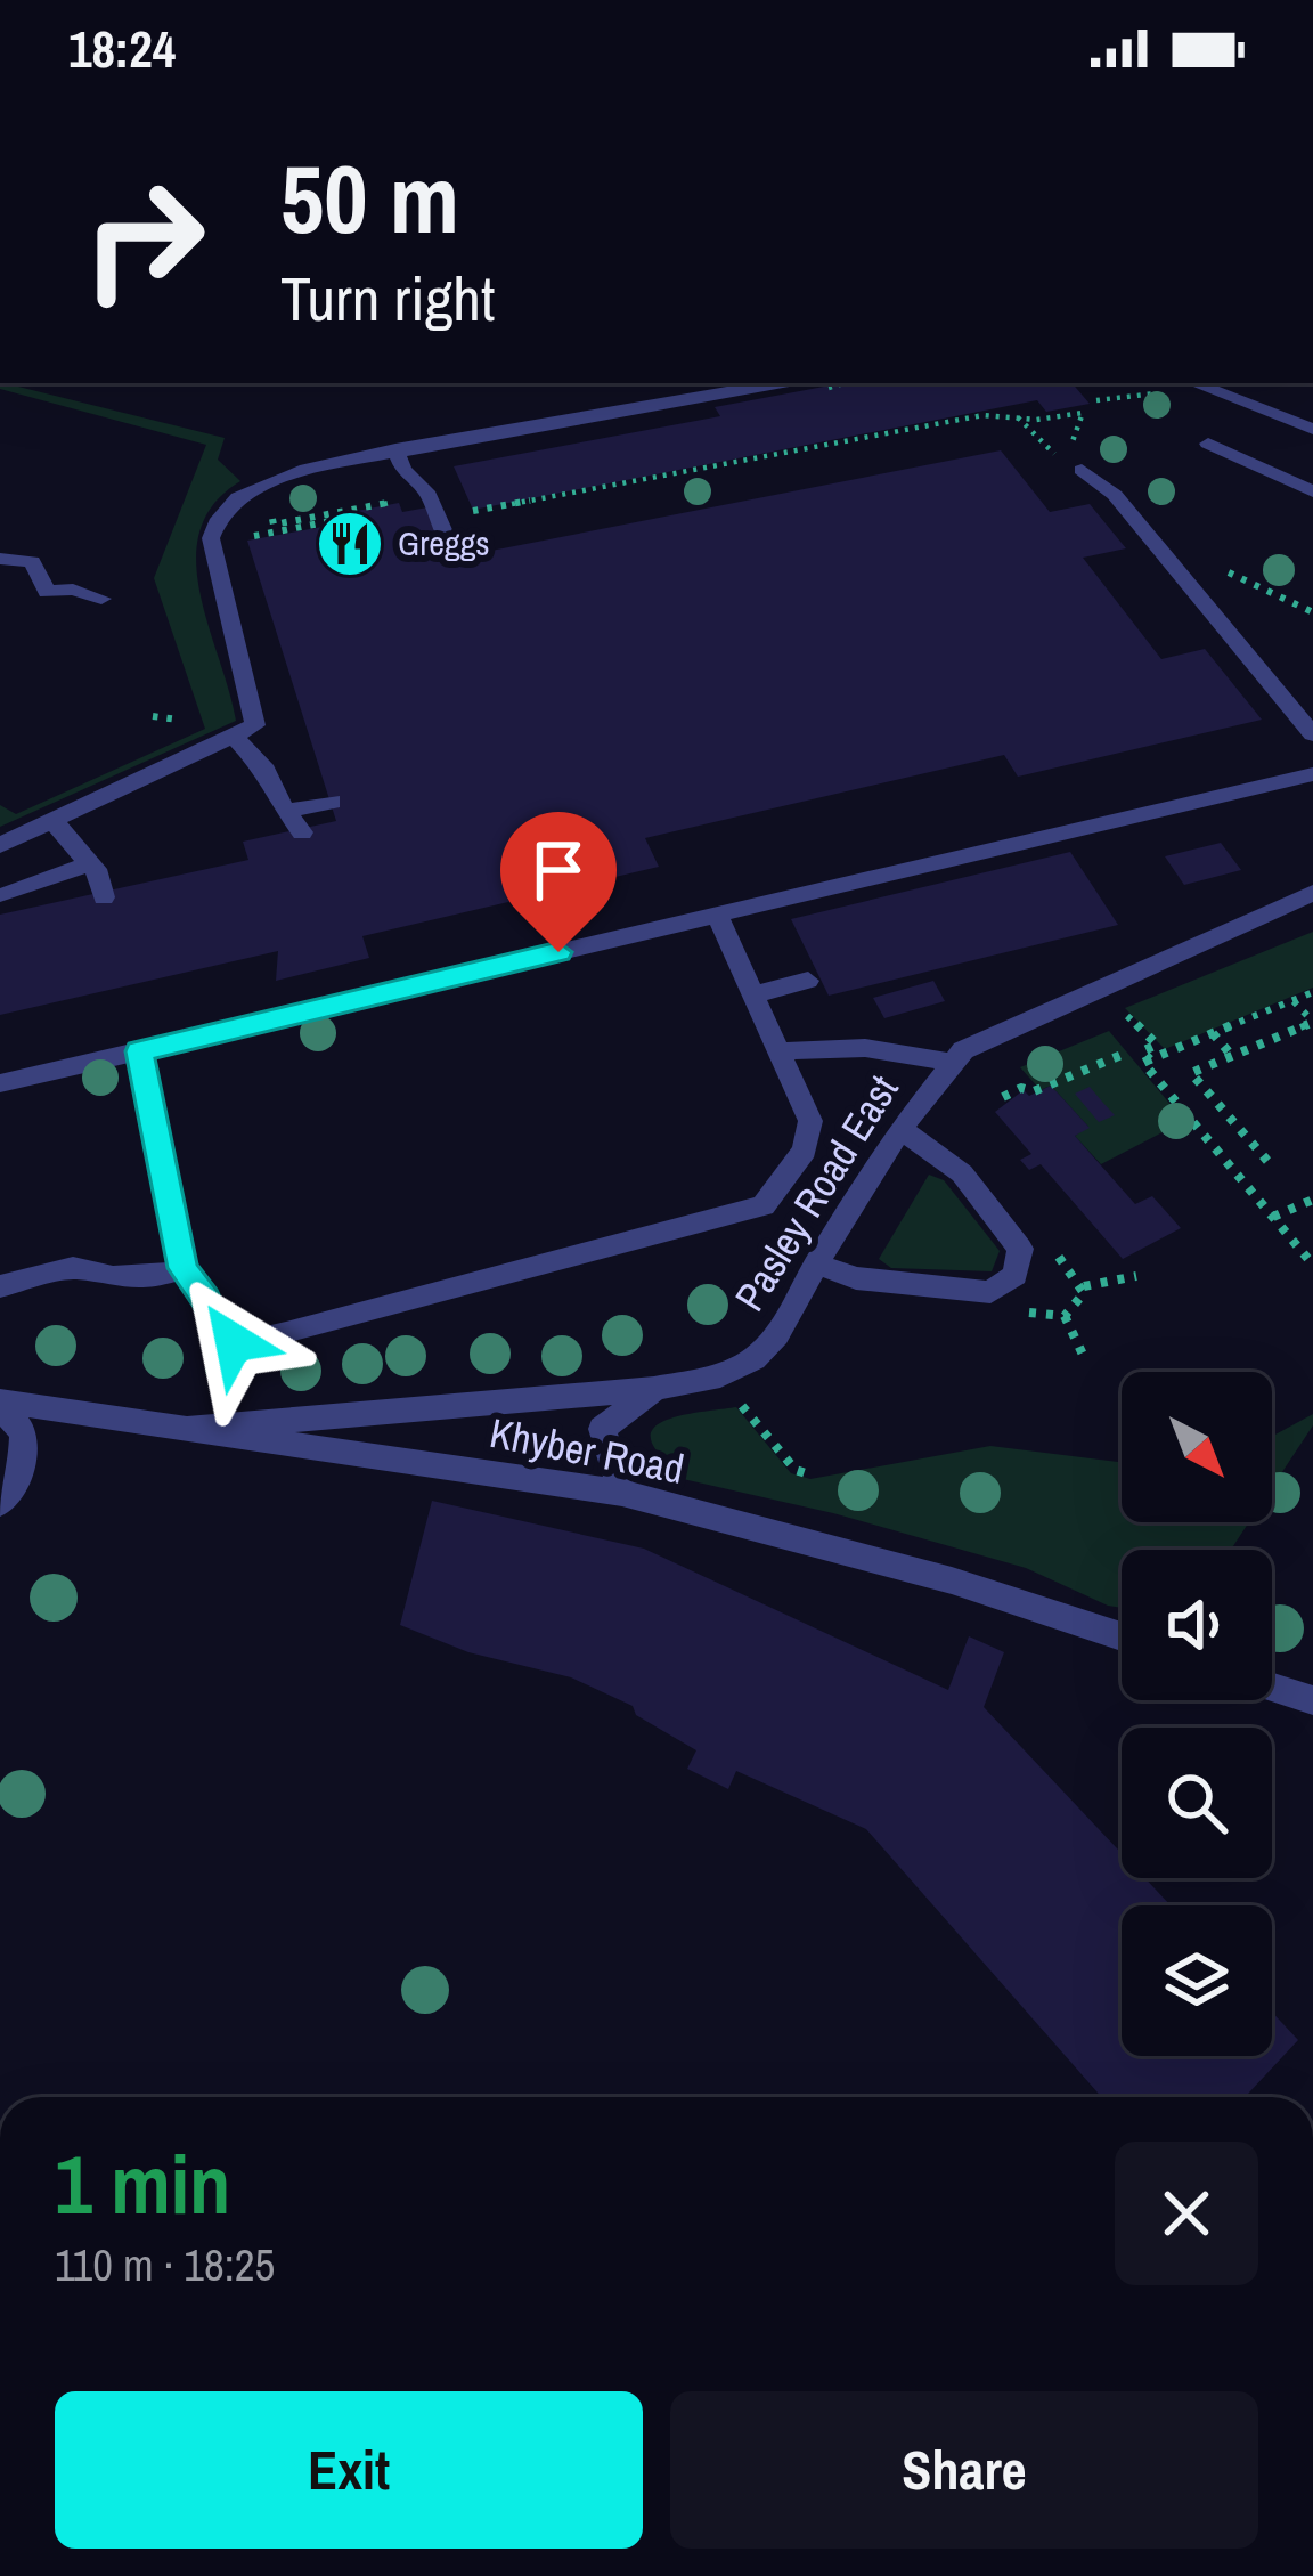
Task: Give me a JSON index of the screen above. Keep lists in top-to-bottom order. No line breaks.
{"streets":{"lane":["Pasley Road East","Khyber Road"]},"crossings":[["Pasley Road East","Khyber Road"]],"places":{"restaurant":["Greggs"]},"north":"bottom right","page":{"status":"18:24","turn":["50 m","Turn right"],"heading":["1 min","110 m · 18:25"],"buttons":["Exit","Share"]}}
